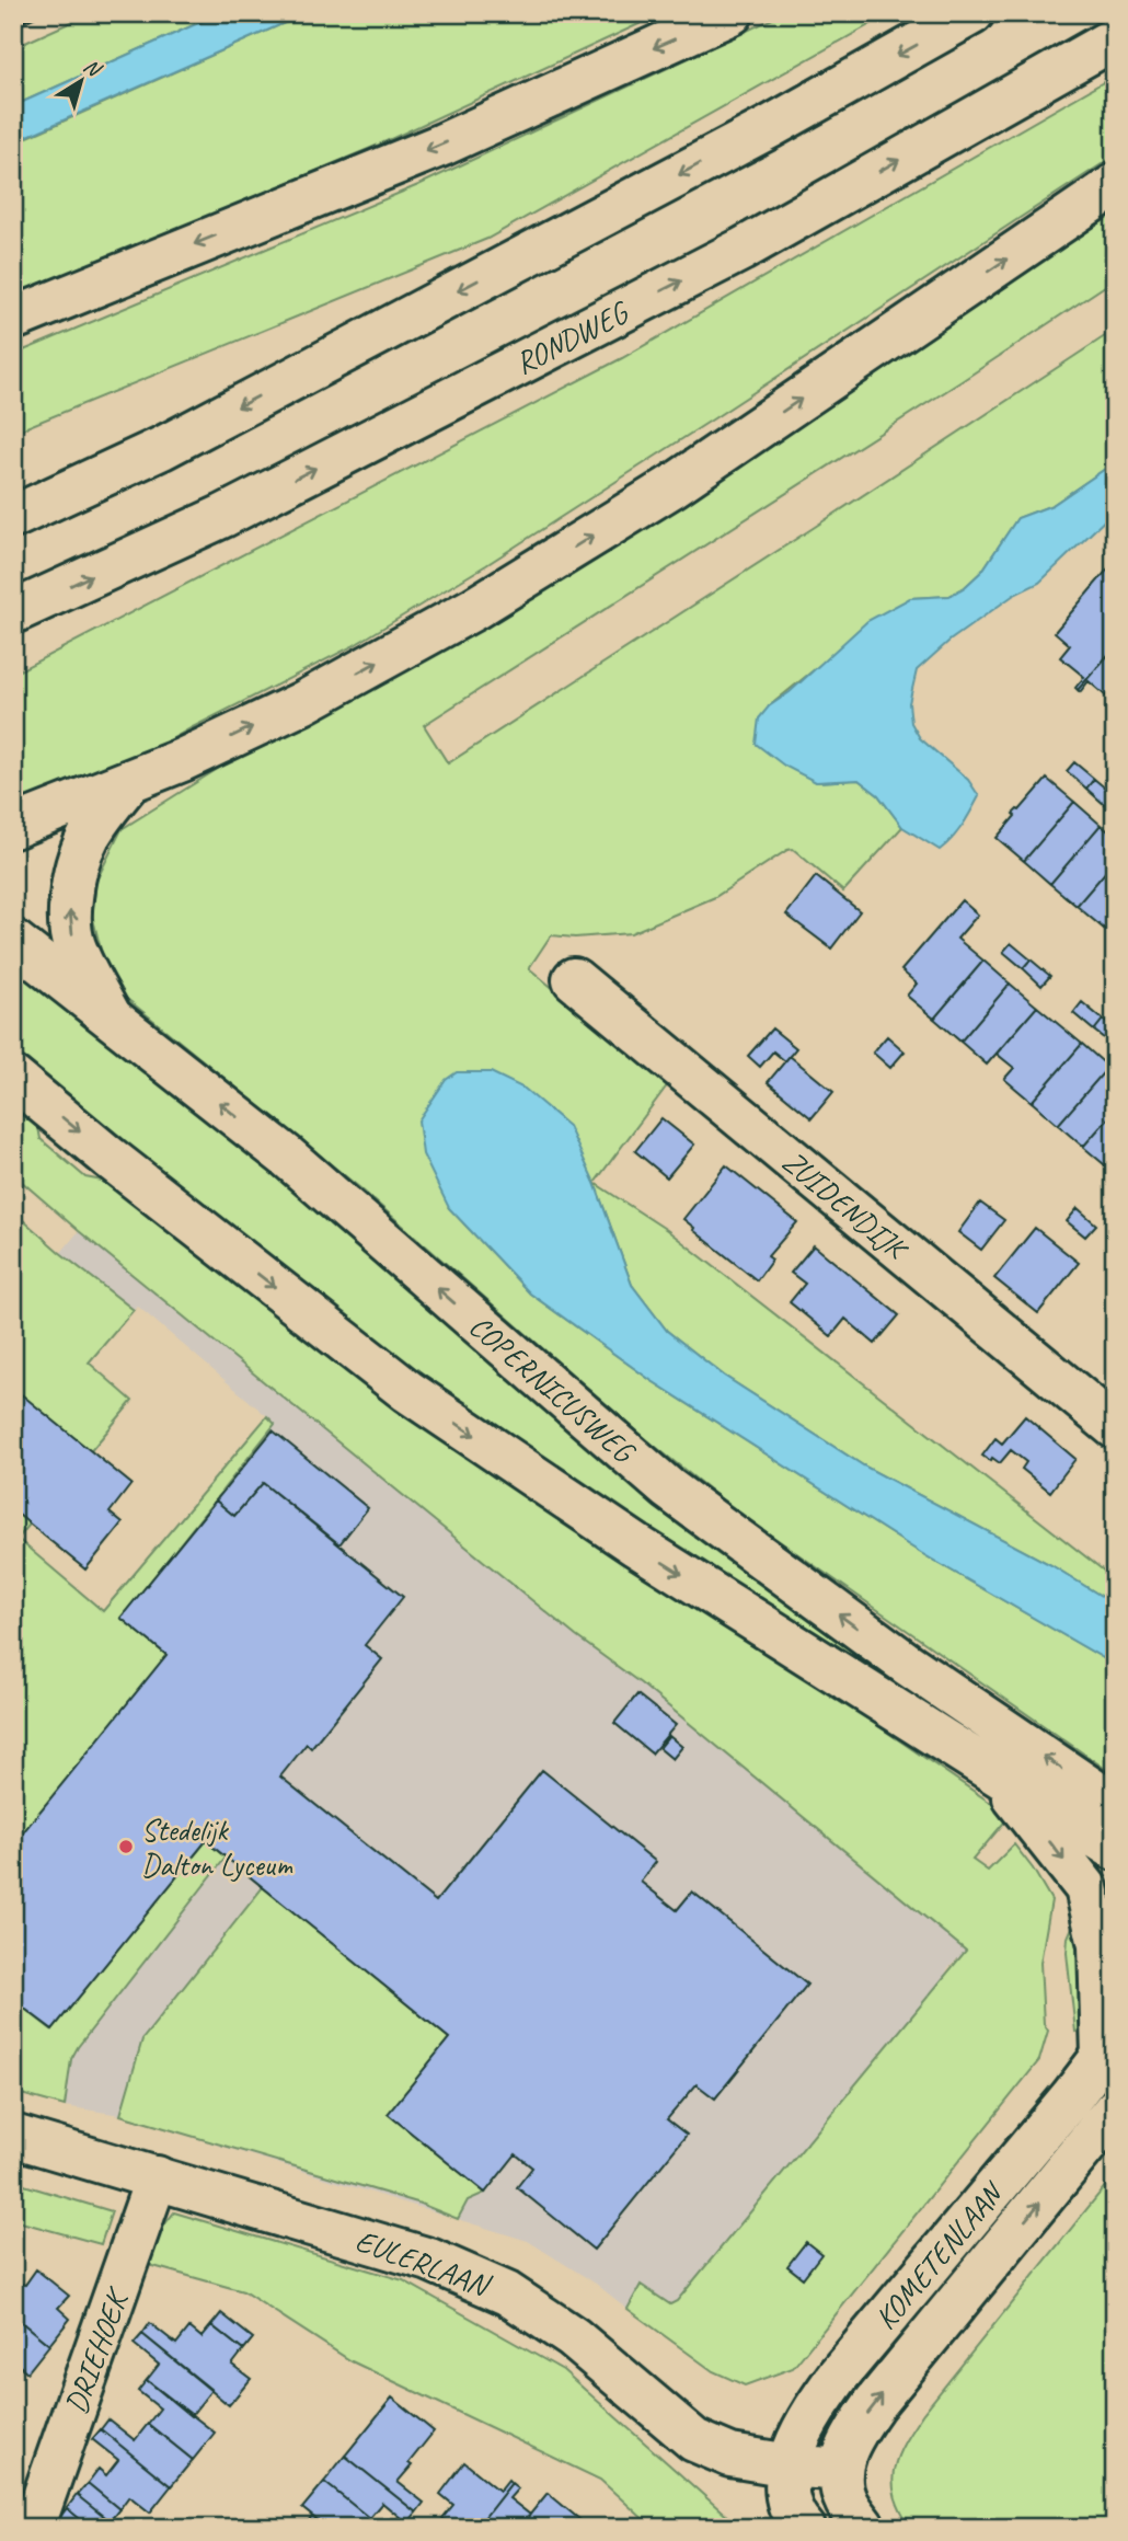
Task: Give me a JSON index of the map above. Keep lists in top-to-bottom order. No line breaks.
{"streets":{"main road":["RONDWEG","ZUIDENDIJK","COPERNICUSWEG","KOMETENLAAN","EULERLAAN","DRIEHOEK"]},"crossings":[["KOMETENLAAN","EULERLAAN"],["EULERLAAN","DRIEHOEK"]],"places":["Stedelijk Dalton Lyceum"],"north":"top right"}
